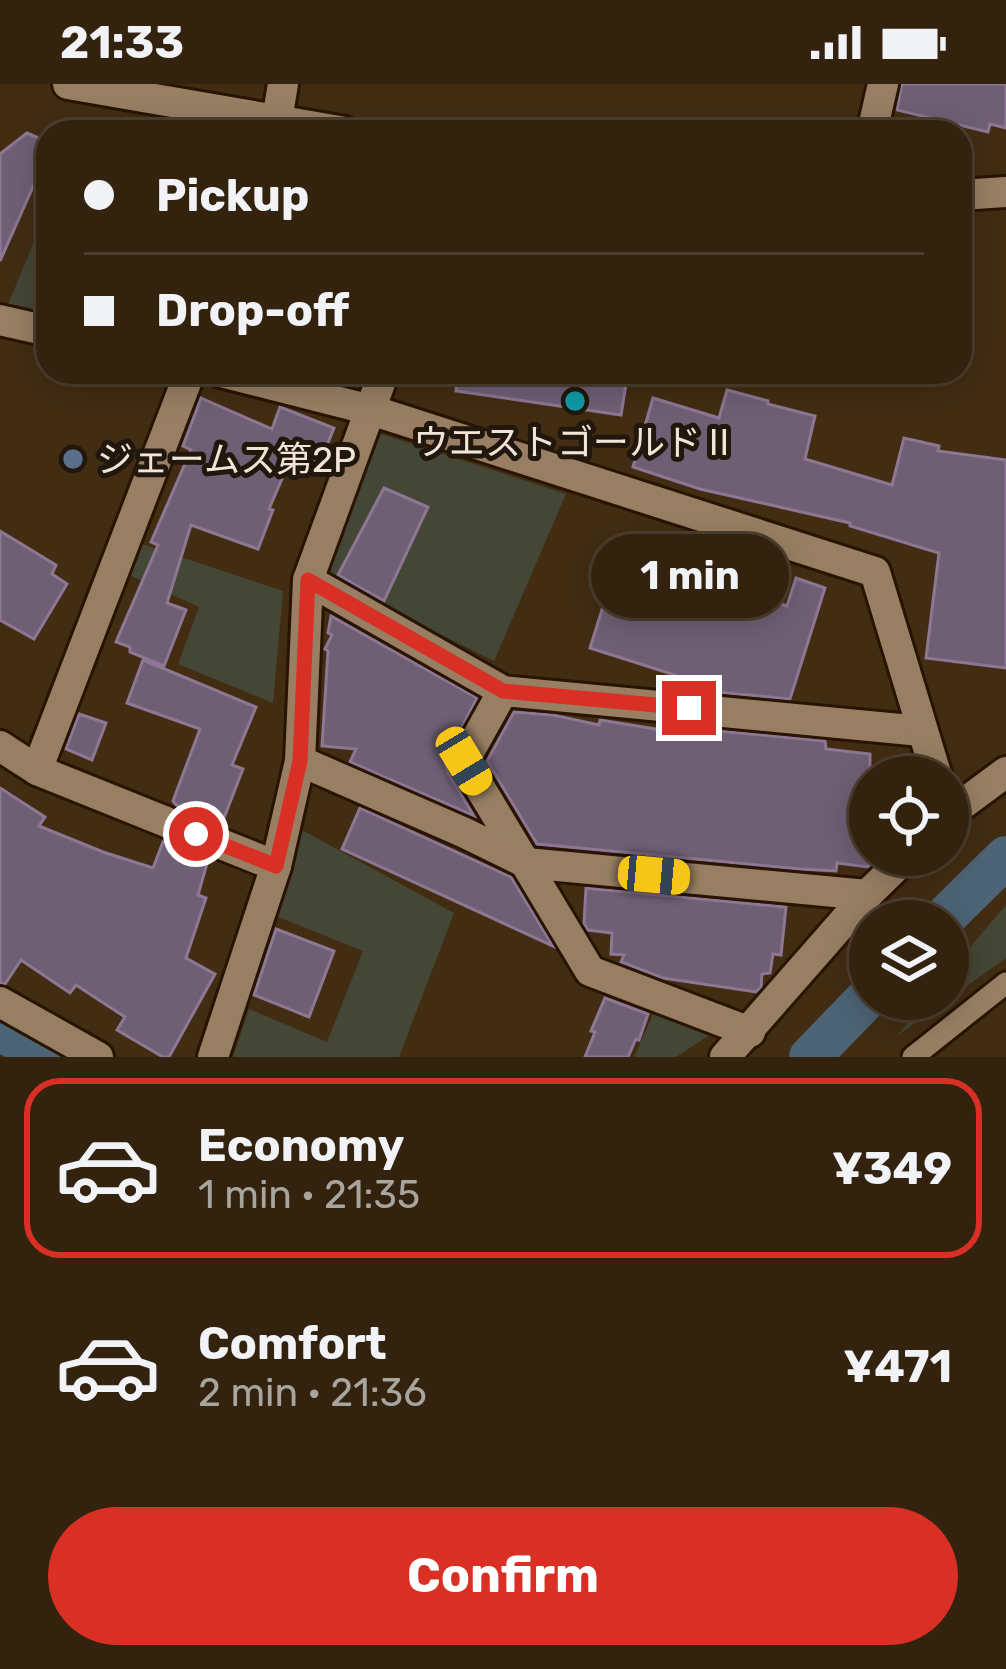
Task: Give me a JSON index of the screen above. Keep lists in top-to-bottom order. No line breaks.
{"places":["ウエストゴールドⅡ","ジェームス第2P"],"page":{"status":"21:33","banner":["Pickup","Drop-off"],"bubble":"1 min","list":[{"name":"Economy","note":"1 min · 21:35","value":"¥349"},{"name":"Comfort","note":"2 min · 21:36","value":"¥471"}],"buttons":"Confirm"}}
